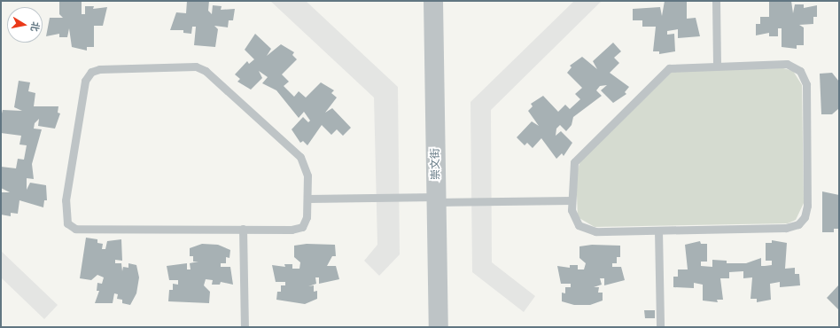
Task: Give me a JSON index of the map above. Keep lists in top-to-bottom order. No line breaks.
{"streets":{"street":["崇文街"]},"north":"right"}
